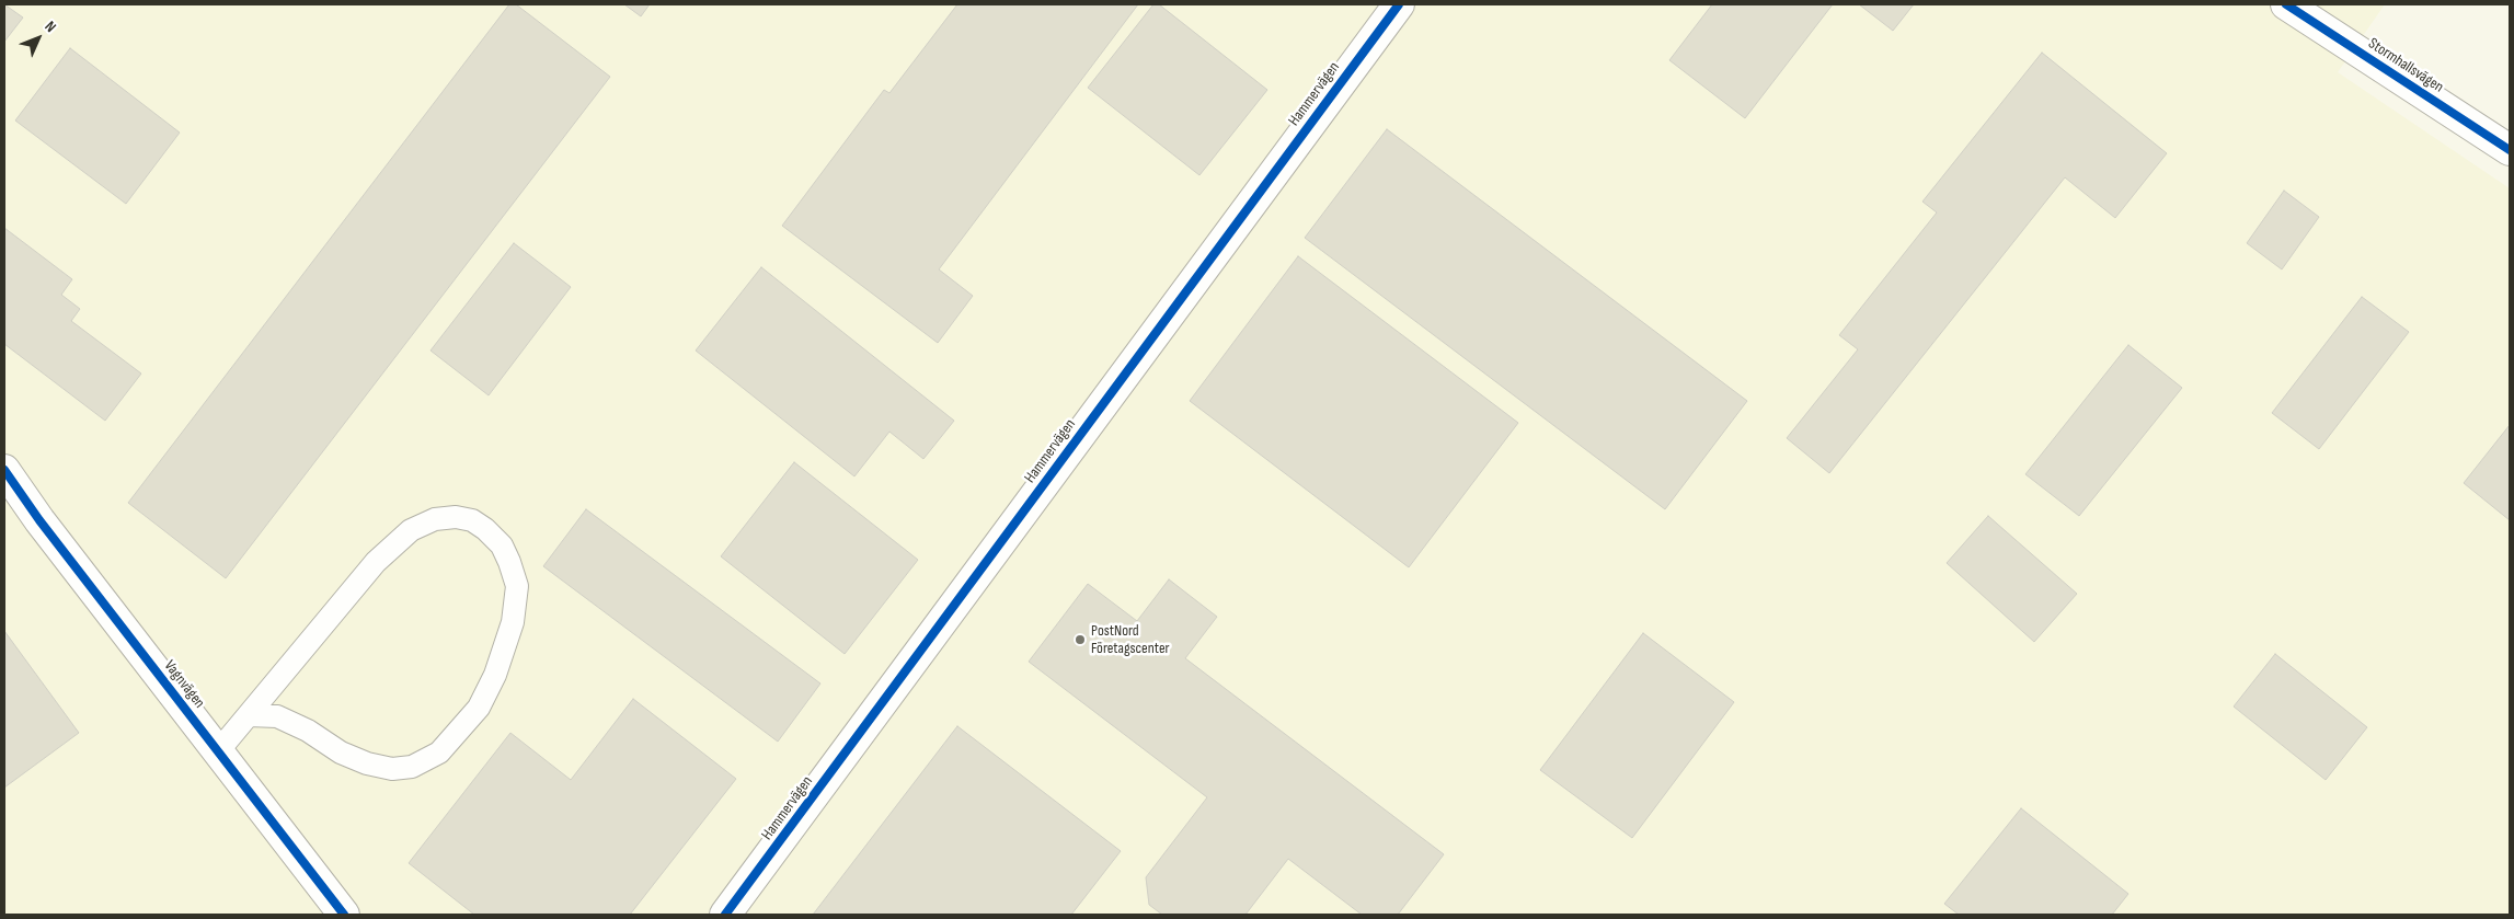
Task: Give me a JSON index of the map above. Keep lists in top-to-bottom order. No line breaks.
{"streets":{"street":["Stormhallsvägen","Hammervägen","Vagnvägen"]},"places":["PostNord Företagscenter"],"north":"top right"}
